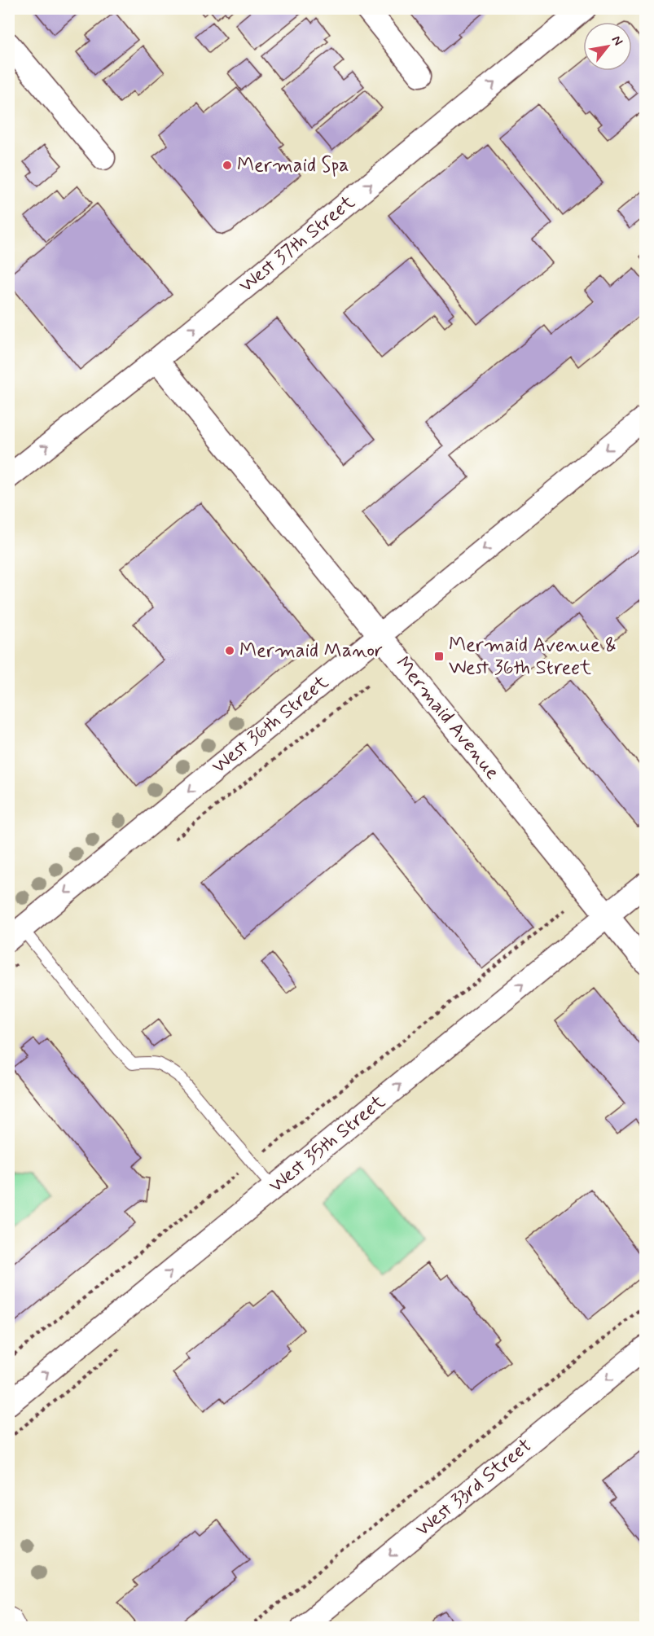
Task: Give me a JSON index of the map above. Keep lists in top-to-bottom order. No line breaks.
{"streets":{"street":["West 37th Street","Mermaid Avenue","West 36th Street","West 35th Street","West 33rd Street"]},"crossings":[["West 37th Street","Mermaid Avenue"],["Mermaid Avenue","West 36th Street"],["Mermaid Avenue","West 35th Street"]],"one_way":["West 37th Street","West 36th Street","West 35th Street","West 33rd Street"],"places":{"other":["Mermaid Spa","Mermaid Manor"],"transit":["Mermaid Avenue & West 36th Street"]},"north":"top right"}
